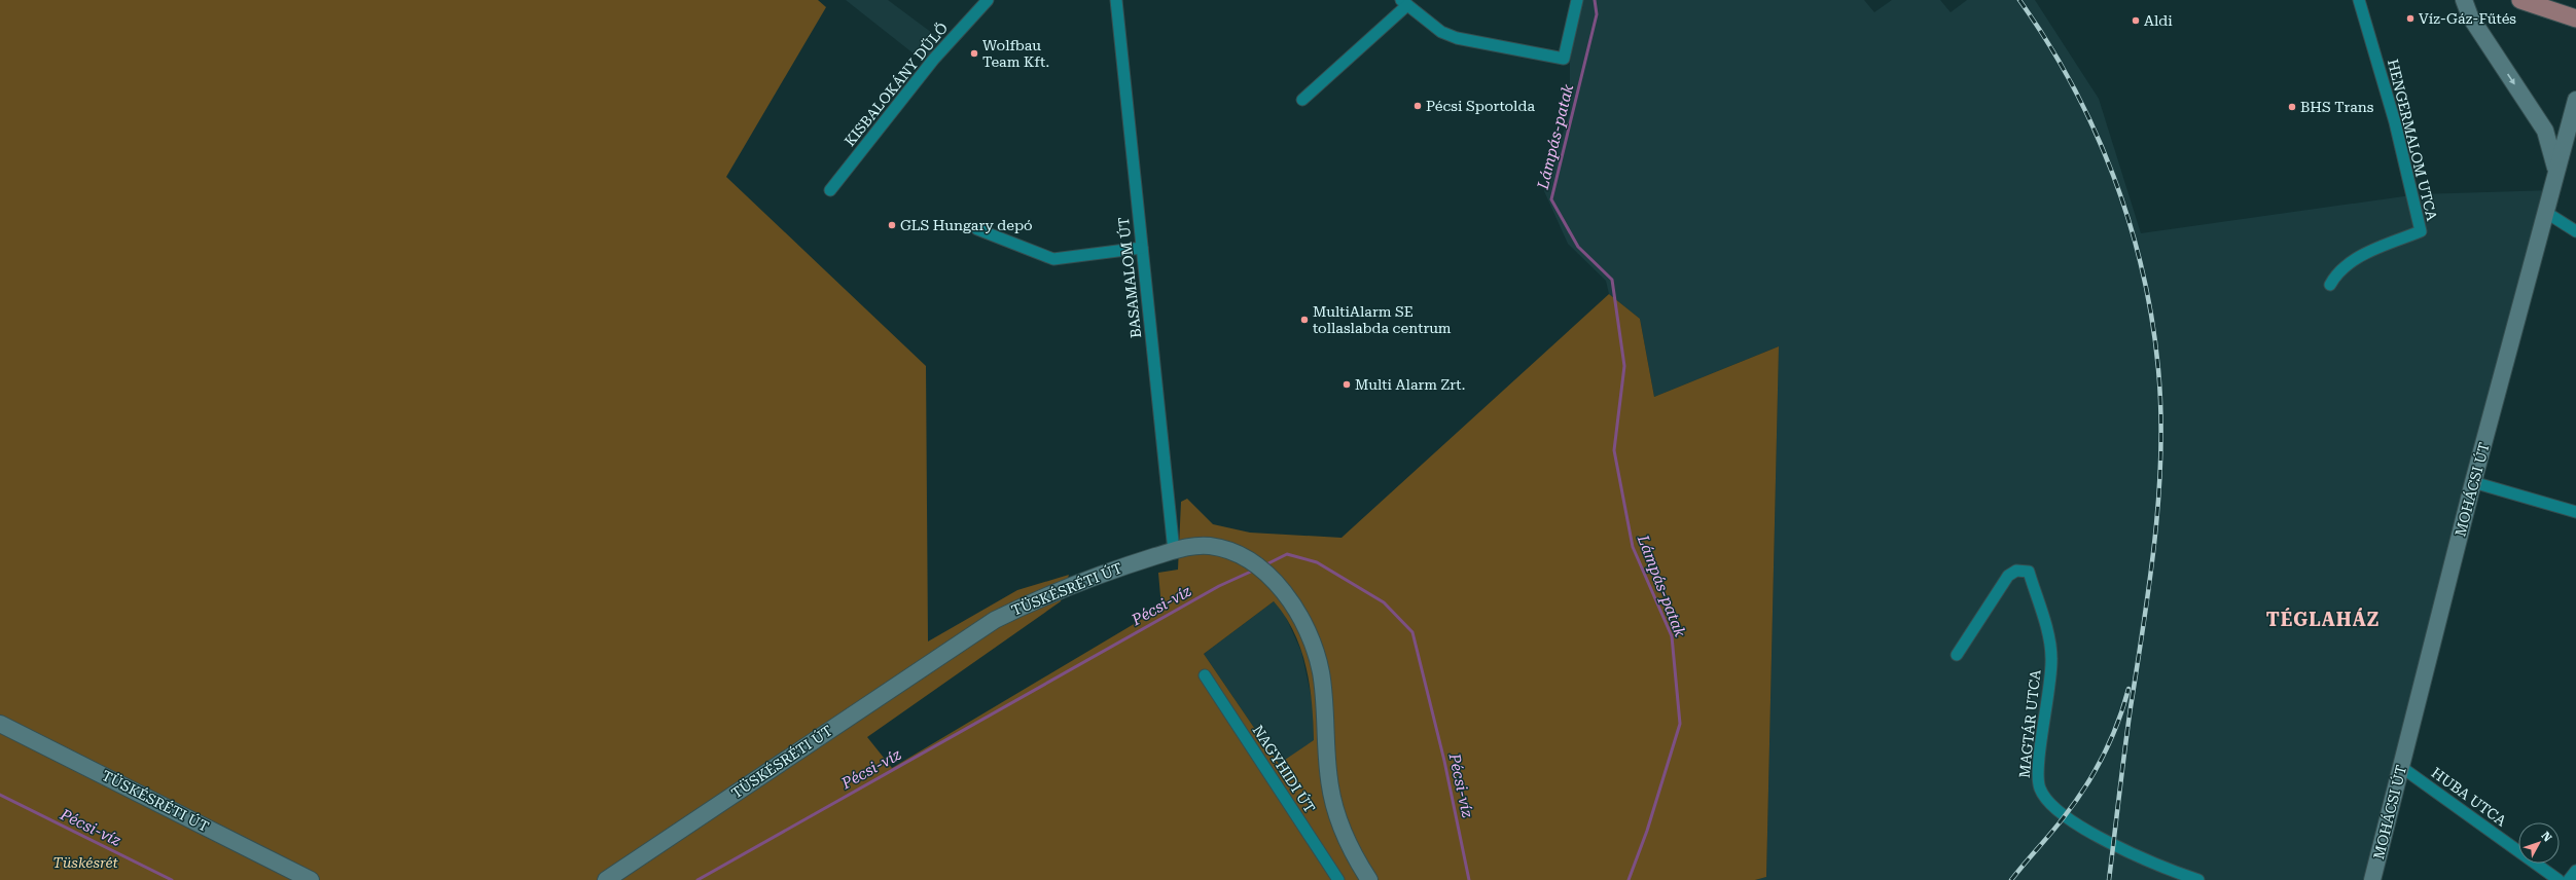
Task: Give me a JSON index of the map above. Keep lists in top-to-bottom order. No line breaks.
{"streets":{"street":["KISBALOKÁNY DŰLŐ","HENGERMALOM UTCA","BASAMALOM ÚT","MOHÁCSI ÚT","TÜSKÉSRÉTI ÚT","MAGTÁR UTCA","NAGYHIDI ÚT","HUBA UTCA"]},"crossings":[["BASAMALOM ÚT","TÜSKÉSRÉTI ÚT"],["MOHÁCSI ÚT","HUBA UTCA"]],"districts":["TÉGLAHÁZ"],"water":["Lámpás-patak","Pécsi-víz"],"parks":["Tüskésrét"],"places":["Víz-Gáz-Fűtés","Aldi","Wolfbau Team Kft.","Pécsi Sportolda","BHS Trans","GLS Hungary depó","MultiAlarm SE tollaslabda centrum","Multi Alarm Zrt."],"north":"top right"}
